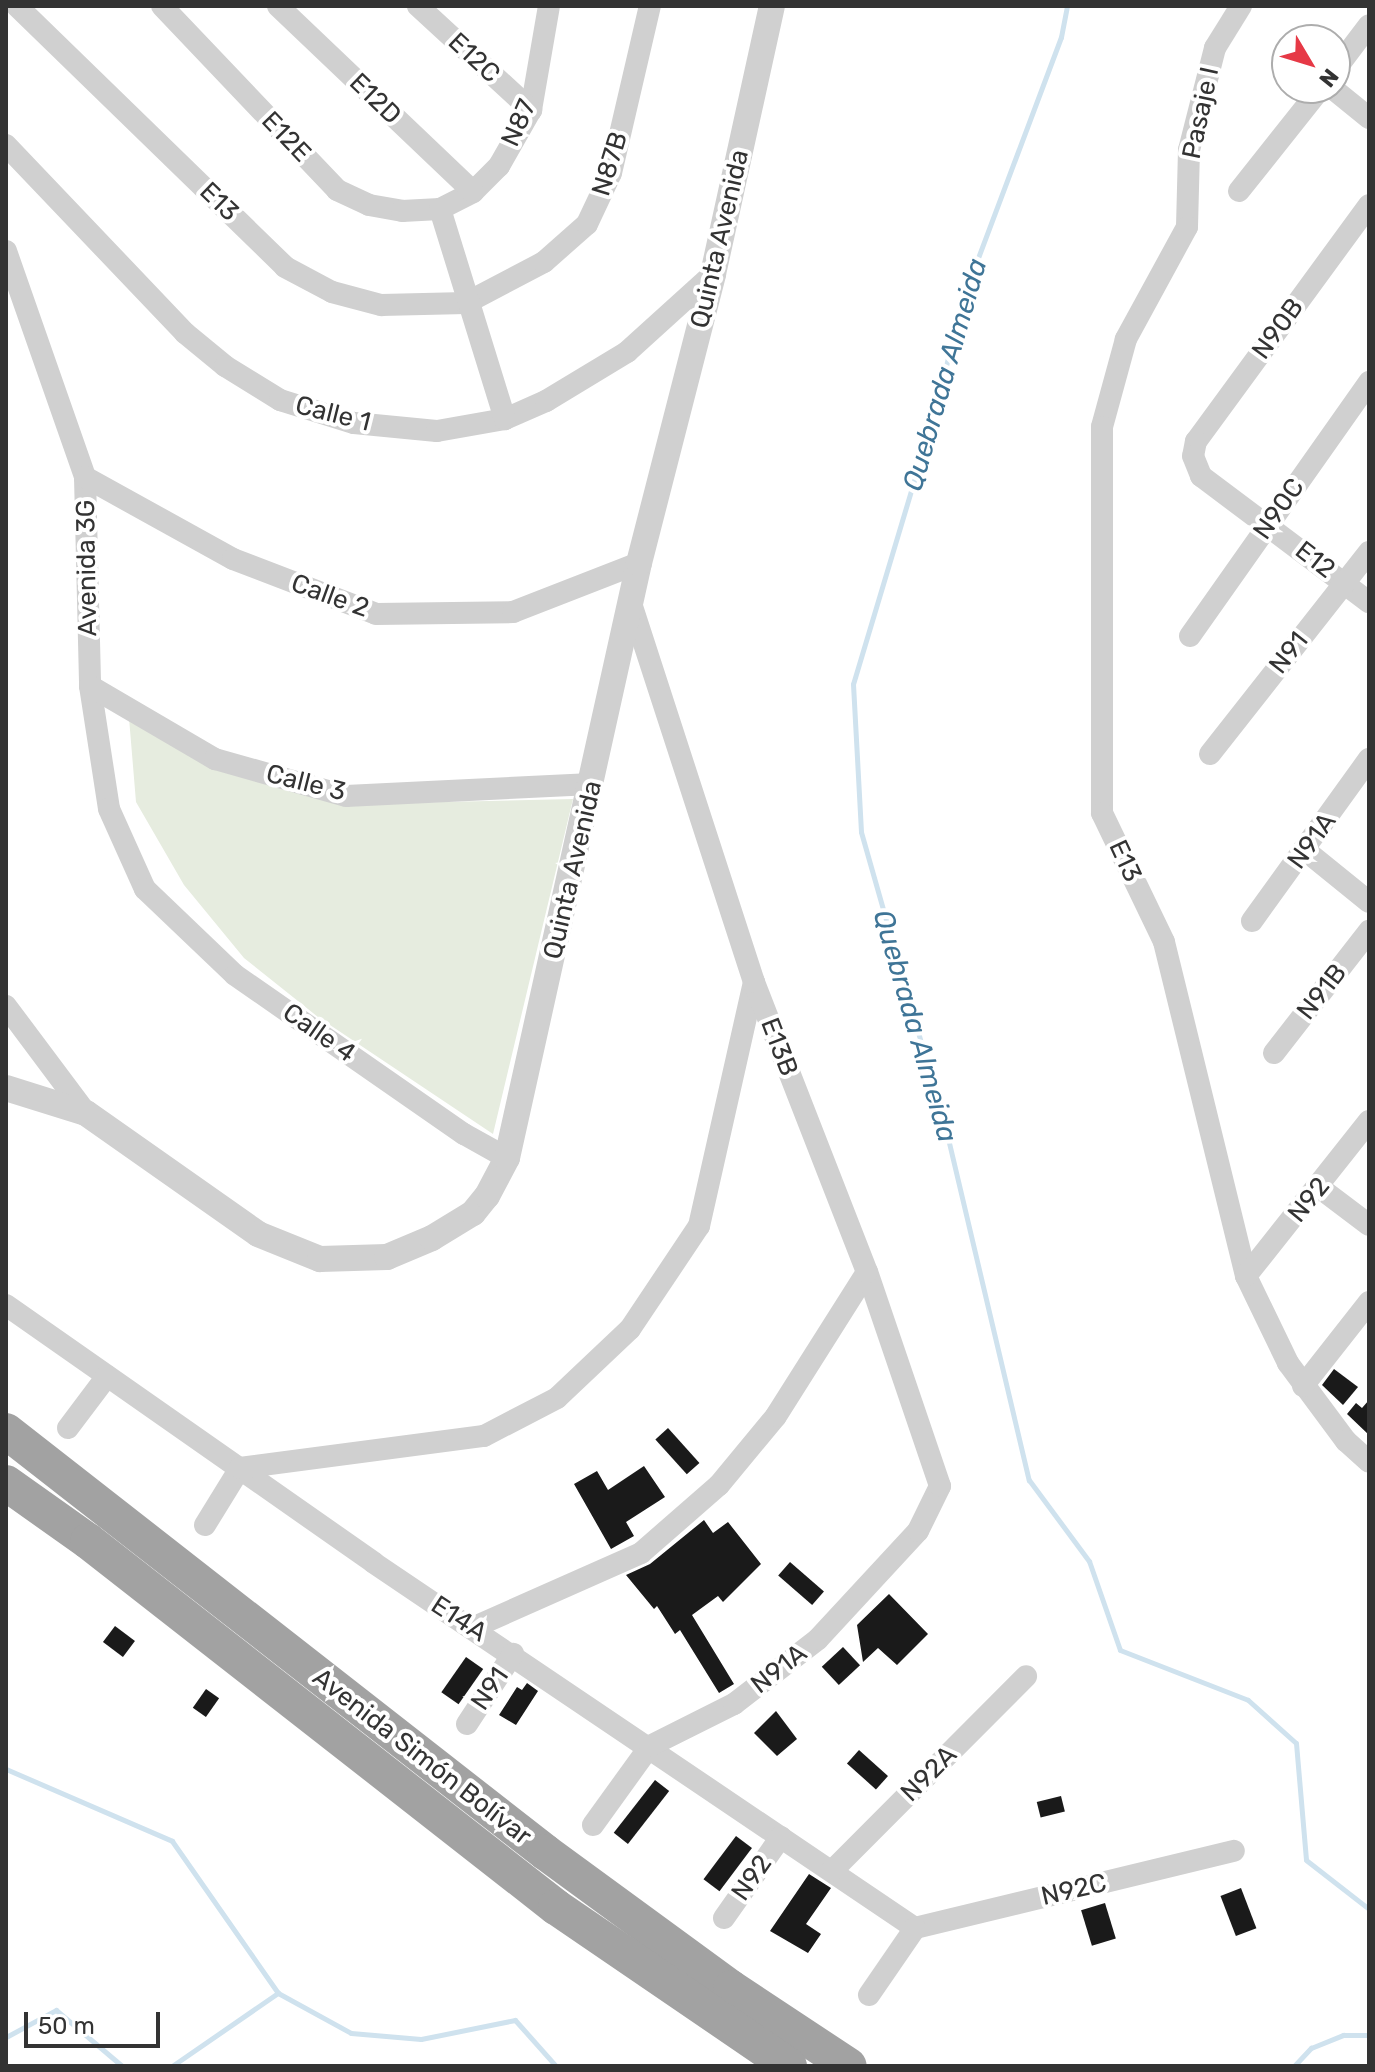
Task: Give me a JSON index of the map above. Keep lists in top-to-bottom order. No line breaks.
{"streets":{"highway":["Avenida Simón Bolívar"],"street":["E12C","E12D","Pasaje I","N87","E12E","N87B","E13","Quinta Avenida","N90B","Calle 1","N90C","E12","Avenida 3G","Calle 2","N91","Calle 3","N91A","N91B","Calle 4","E13B","N92","E14A","N92A","N92C"]},"crossings":[["E12C","N87"],["E12D","N87"],["Pasaje I","E13"],["N87","E12E"],["N87B","E13"],["E13","N92"],["Quinta Avenida","Calle 1"],["Quinta Avenida","Calle 2"],["Quinta Avenida","Calle 3"],["Quinta Avenida","Calle 4"],["Quinta Avenida","E13B"],["N90B","E12"],["N90C","E12"],["E12","N91"],["Avenida 3G","Calle 2"],["Avenida 3G","Calle 3"],["Avenida 3G","Calle 4"],["N91","E14A"],["N91A","E13B"],["N91A","E14A"],["N92","E14A"],["E14A","N92A"],["E14A","N92C"]],"water":["Quebrada Almeida"],"scale_bar":"50 m","north":"bottom right"}
